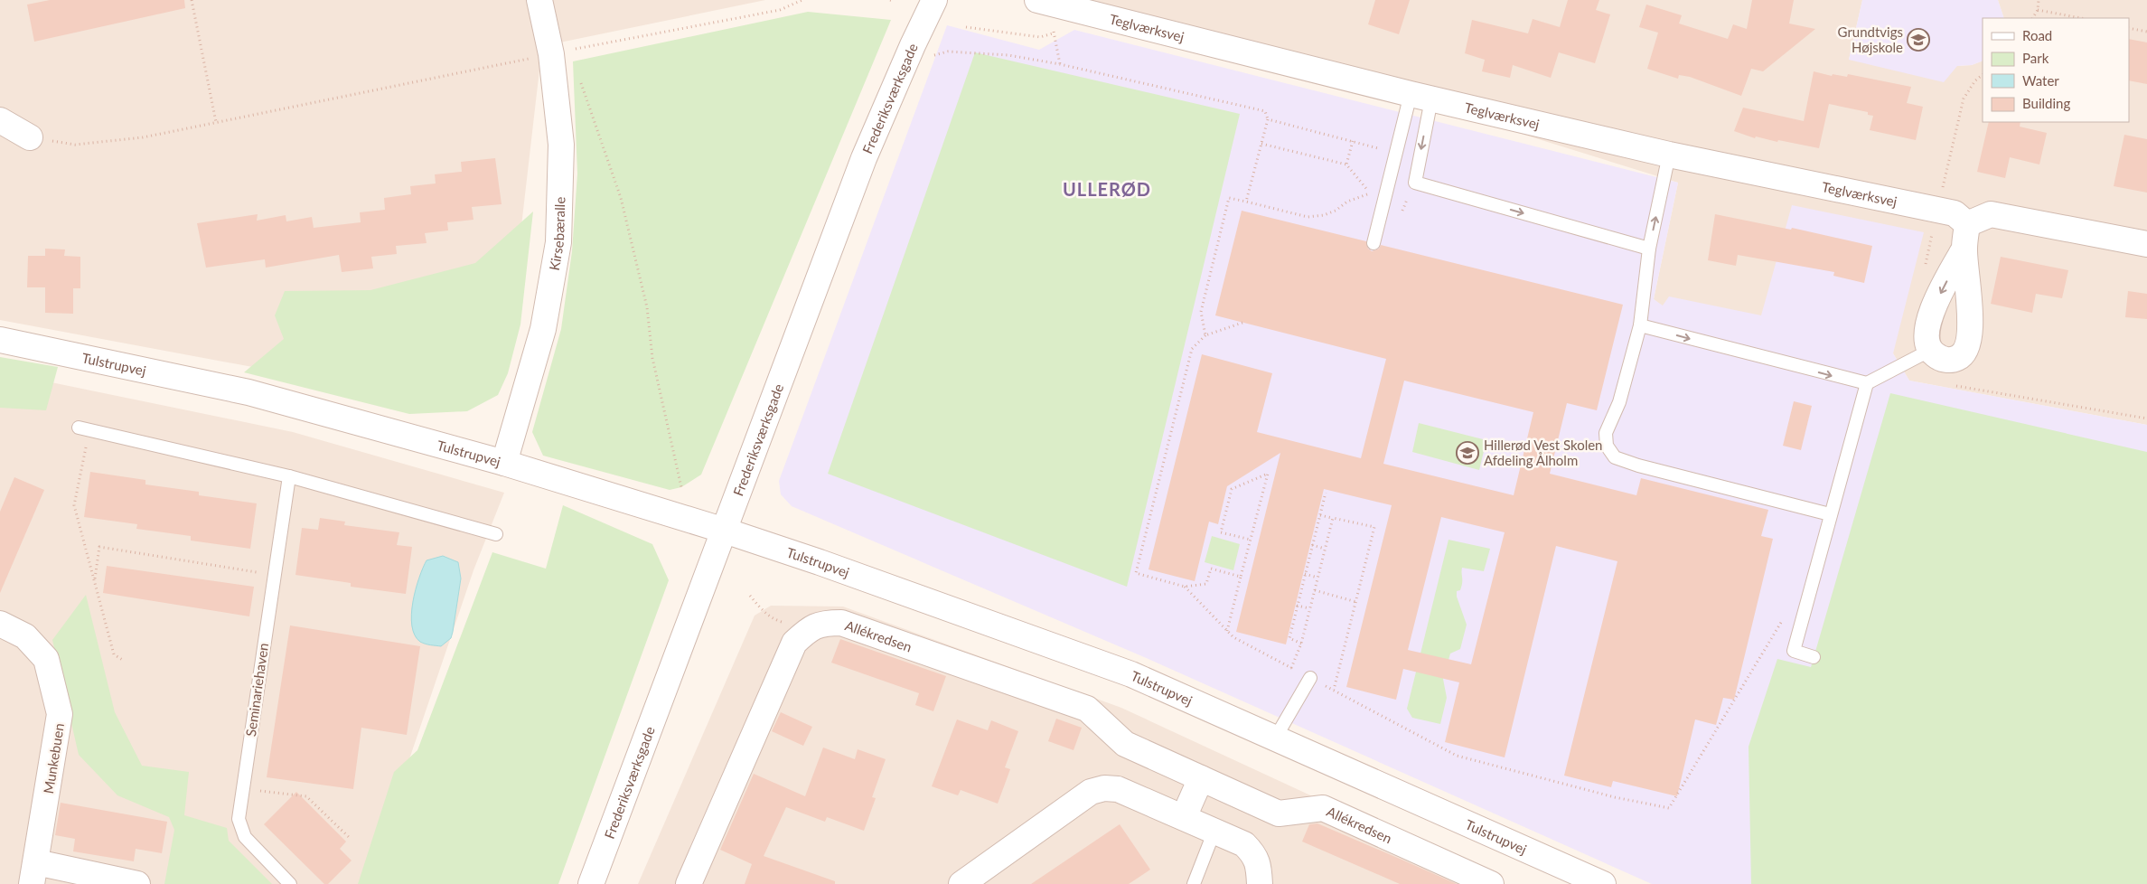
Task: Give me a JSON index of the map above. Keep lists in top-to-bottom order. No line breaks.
{"streets":{"street":["Teglværksvej","Frederiksværksgade","Kirsebæralle","Tulstrupvej","Allékredsen","Munkebuen"],"lane":["Seminariehaven"]},"crossings":[["Frederiksværksgade","Tulstrupvej"],["Kirsebæralle","Tulstrupvej"]],"districts":["ULLERØD"],"places":{"school or university":["Grundtvigs Højskole","Hillerød Vest Skolen Afdeling Ålholm"]},"legend":["Road","Park","Water","Building"]}
